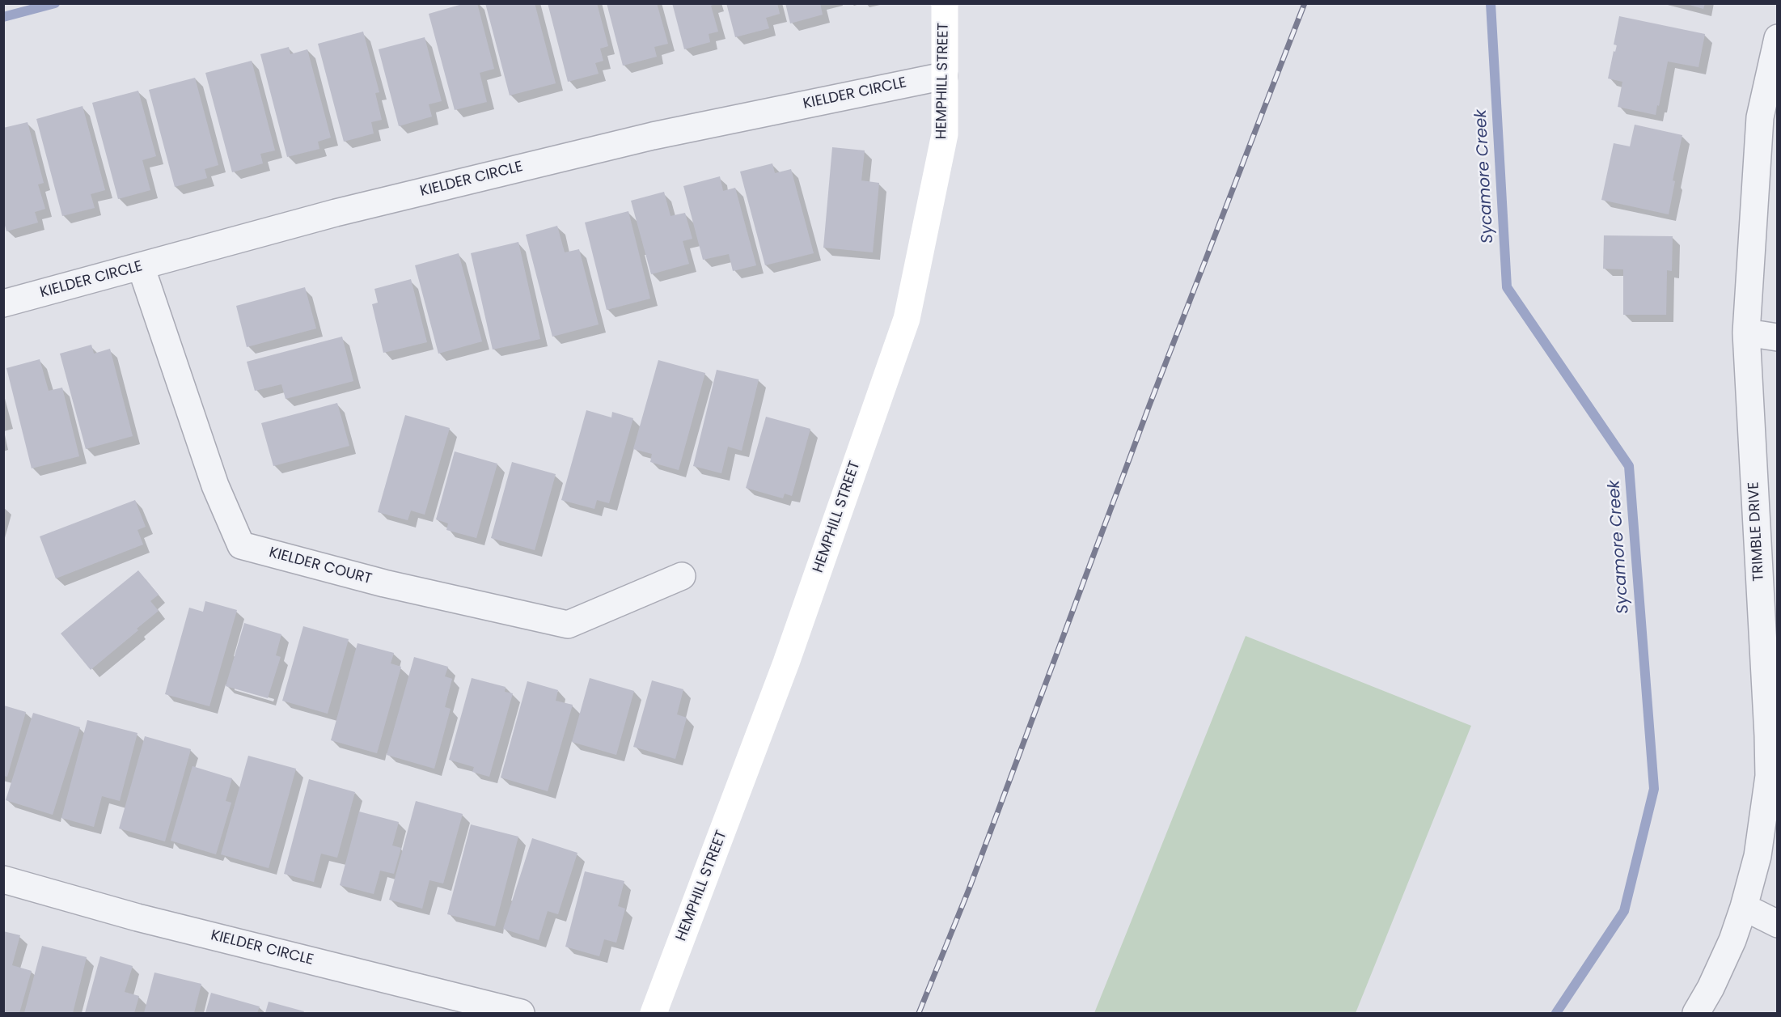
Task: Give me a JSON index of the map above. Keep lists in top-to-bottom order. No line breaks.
{"streets":{"street":["HEMPHILL STREET","KIELDER CIRCLE","TRIMBLE DRIVE","KIELDER COURT"]},"crossings":[["HEMPHILL STREET","KIELDER CIRCLE"],["KIELDER CIRCLE","KIELDER COURT"]],"water":["Sycamore Creek"]}
